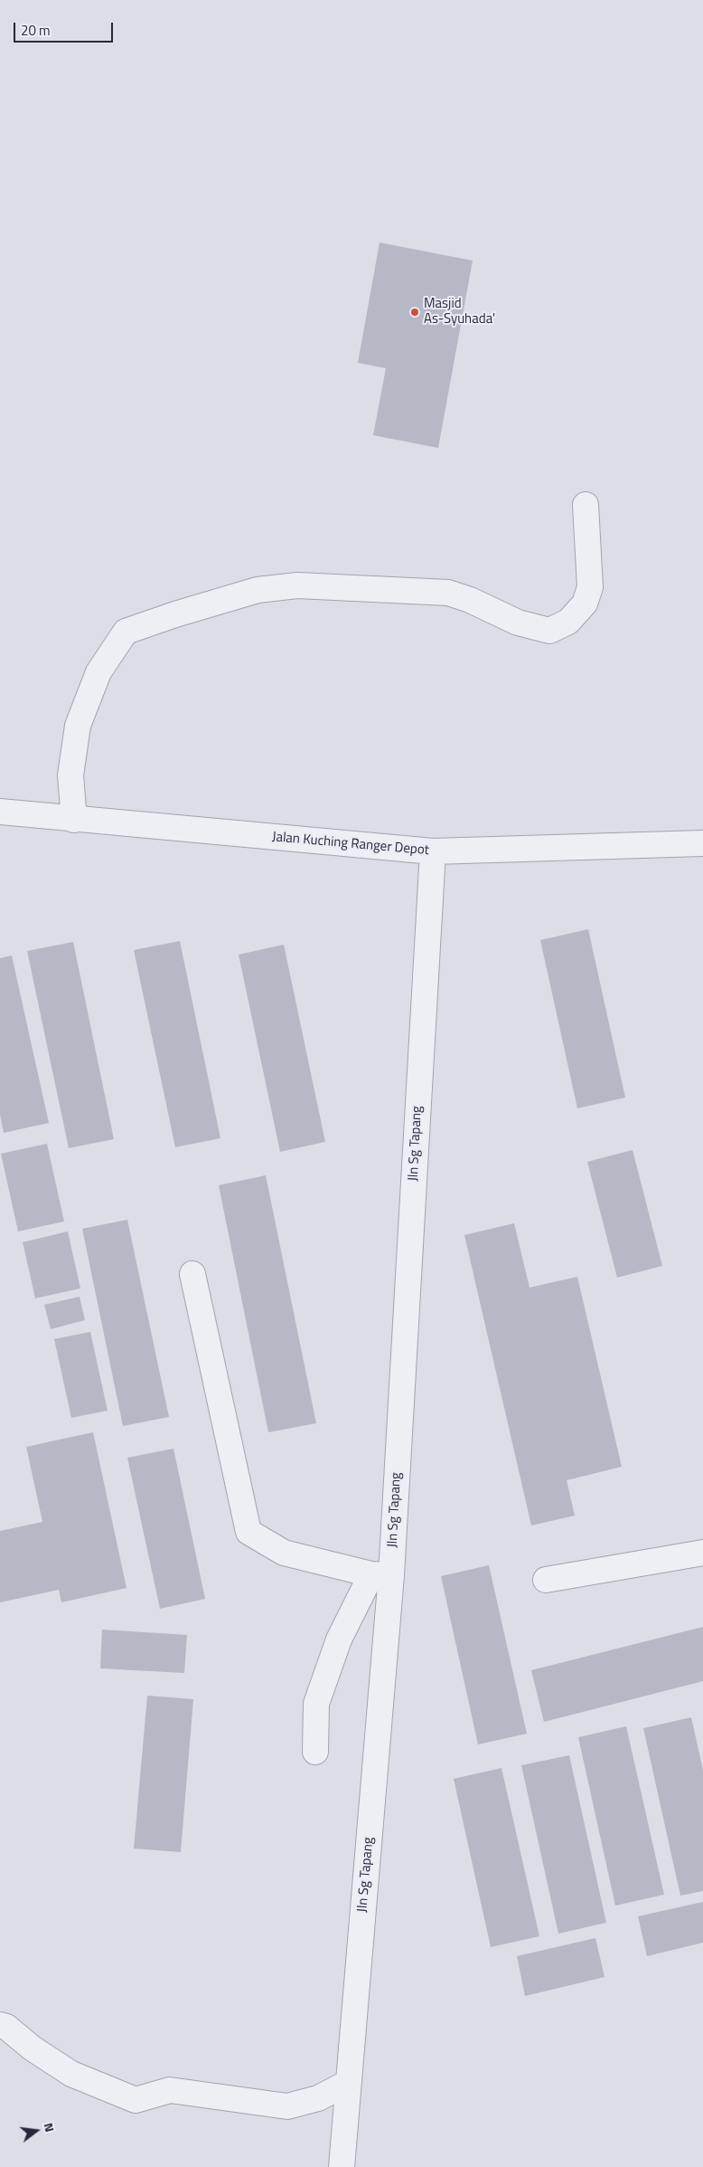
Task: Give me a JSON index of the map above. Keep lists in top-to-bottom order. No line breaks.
{"streets":{"street":["Jalan Kuching Ranger Depot","Jln Sg Tapang"]},"crossings":[["Jalan Kuching Ranger Depot","Jln Sg Tapang"]],"places":["Masjid As-Syuhada'"],"scale_bar":"20 m","north":"right"}
